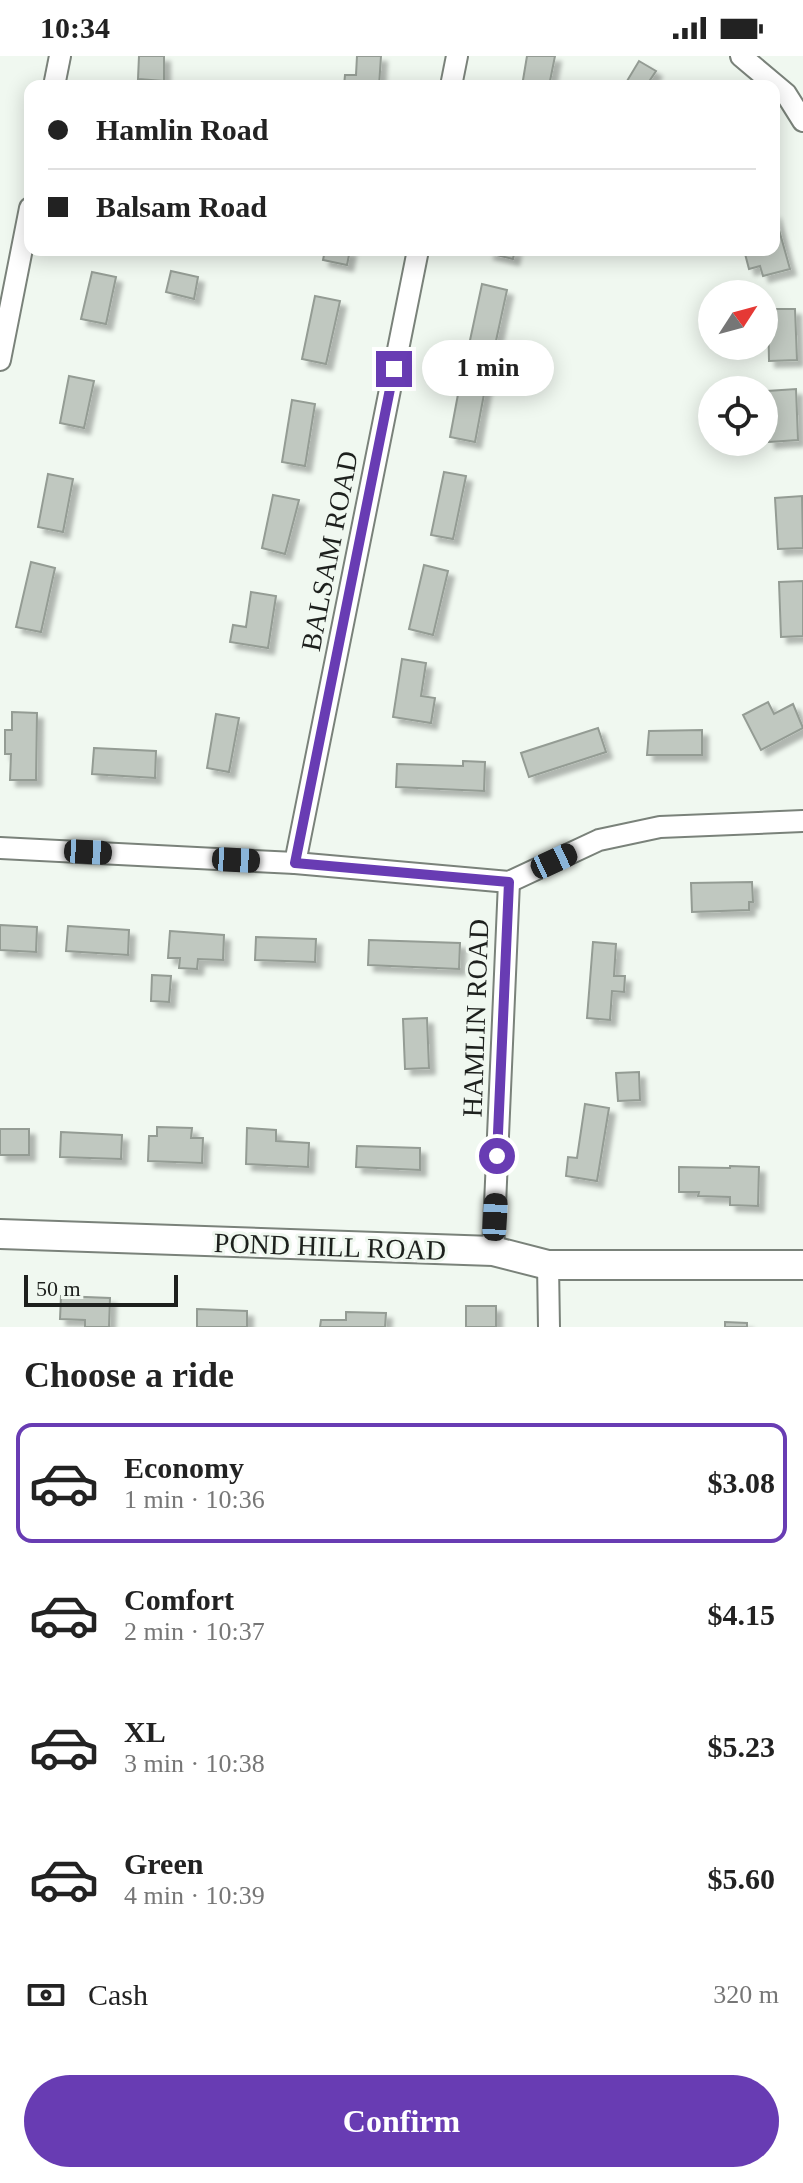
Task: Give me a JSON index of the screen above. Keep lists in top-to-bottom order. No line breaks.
{"streets":{"main road":["POND HILL ROAD"],"street":["BALSAM ROAD","HAMLIN ROAD"]},"crossings":[["HAMLIN ROAD","POND HILL ROAD"]],"scale_bar":"50 m","north":"top right","page":{"status":"10:34","banner":["Hamlin Road","Balsam Road"],"bubble":"1 min","scale":"50 m","heading":"Choose a ride","list":[{"name":"Economy","note":"1 min · 10:36","value":"$3.08"},{"name":"Comfort","note":"2 min · 10:37","value":"$4.15"},{"name":"XL","note":"3 min · 10:38","value":"$5.23"},{"name":"Green","note":"4 min · 10:39","value":"$5.60"}],"pay":["Cash","320 m"],"buttons":"Confirm"}}
